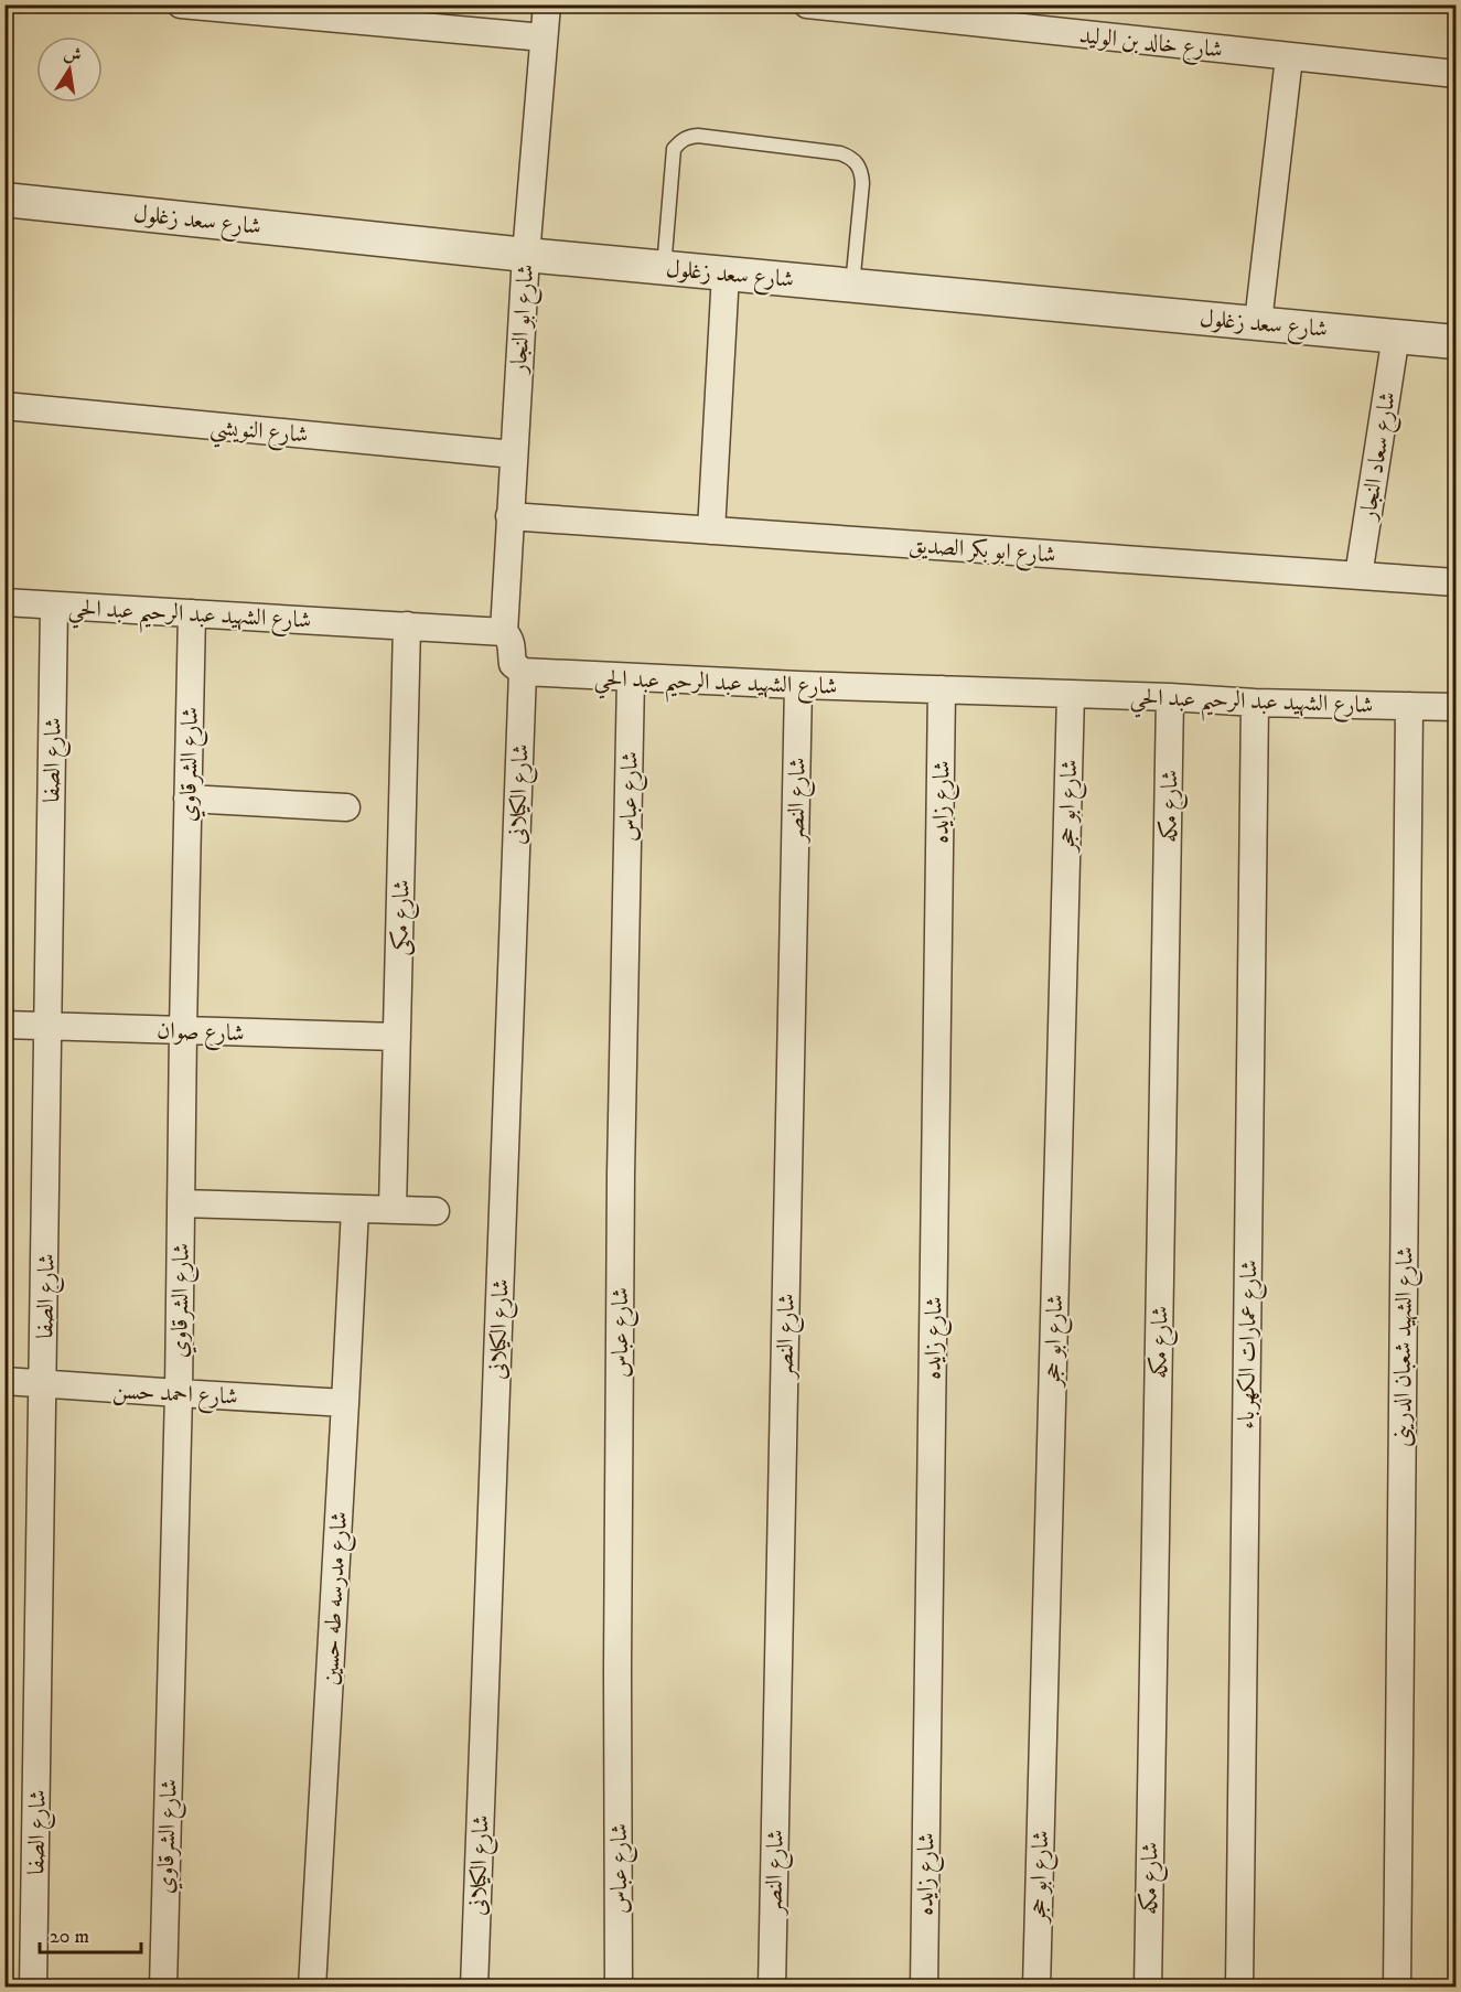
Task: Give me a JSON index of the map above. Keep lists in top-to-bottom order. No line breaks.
{"streets":{"street":["شارع خالد بن الوليد","شارع سعد زغلول","شارع ابو النجار","شارع النويشي","شارع سعاد النجار","شارع ابو بكر الصديق","شارع الشهيد عبد الرحيم عبد الحي","شارع الصفا","شارع الشرقاوي","شارع الكيلانى","شارع عباس","شارع النصر","شارع زايده","شارع ابو حجر","شارع مكه","شارع مكى","شارع صوان","شارع عمارات الكهرباء","شارع الشهيد شعبان الدرينى","شارع احمد حسن","شارع مدرسه طه حسين"]},"crossings":[["شارع سعد زغلول","شارع ابو النجار"],["شارع سعد زغلول","شارع سعاد النجار"],["شارع ابو النجار","شارع النويشي"],["شارع ابو النجار","شارع ابو بكر الصديق"],["شارع ابو النجار","شارع الشهيد عبد الرحيم عبد الحي"],["شارع سعاد النجار","شارع ابو بكر الصديق"],["شارع الشهيد عبد الرحيم عبد الحي","شارع الصفا"],["شارع الشهيد عبد الرحيم عبد الحي","شارع الشرقاوي"],["شارع الشهيد عبد الرحيم عبد الحي","شارع الكيلانى"],["شارع الشهيد عبد الرحيم عبد الحي","شارع عباس"],["شارع الشهيد عبد الرحيم عبد الحي","شارع النصر"],["شارع الشهيد عبد الرحيم عبد الحي","شارع زايده"],["شارع الشهيد عبد الرحيم عبد الحي","شارع ابو حجر"],["شارع الشهيد عبد الرحيم عبد الحي","شارع مكه"],["شارع الشهيد عبد الرحيم عبد الحي","شارع مكى"],["شارع الشهيد عبد الرحيم عبد الحي","شارع عمارات الكهرباء"],["شارع الشهيد عبد الرحيم عبد الحي","شارع الشهيد شعبان الدرينى"],["شارع الصفا","شارع صوان"],["شارع الصفا","شارع احمد حسن"],["شارع الشرقاوي","شارع صوان"],["شارع الشرقاوي","شارع احمد حسن"],["شارع مكى","شارع صوان"],["شارع احمد حسن","شارع مدرسه طه حسين"]],"scale_bar":"20 m","north":"top"}
